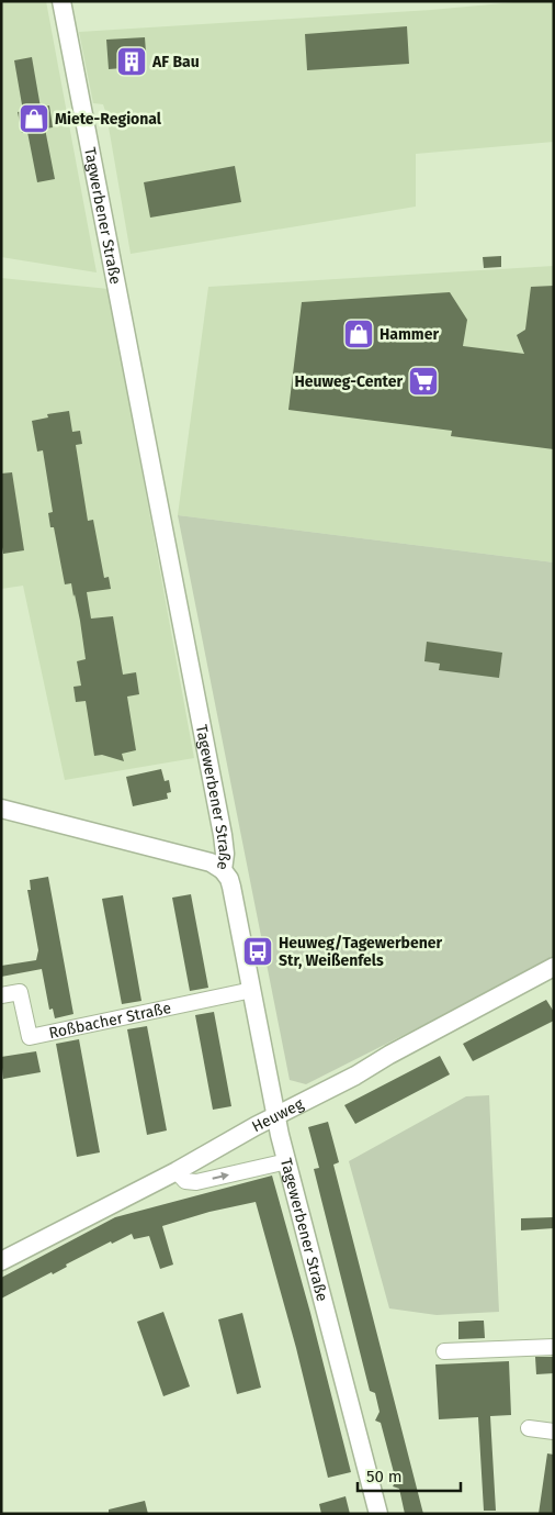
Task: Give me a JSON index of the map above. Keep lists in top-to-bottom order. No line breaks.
{"streets":{"street":["Tagwerbener Straße","Tagewerbener Straße","Roßbacher Straße","Heuweg"]},"crossings":[["Tagwerbener Straße","Tagewerbener Straße"],["Tagewerbener Straße","Roßbacher Straße"],["Tagewerbener Straße","Heuweg"]],"places":{"building":["AF Bau"],"shop":["Miete-Regional","Hammer"],"supermarket":["Heuweg-Center"],"bus stop":["Heuweg/Tagewerbener Str, Weißenfels"]},"scale_bar":"50 m"}
